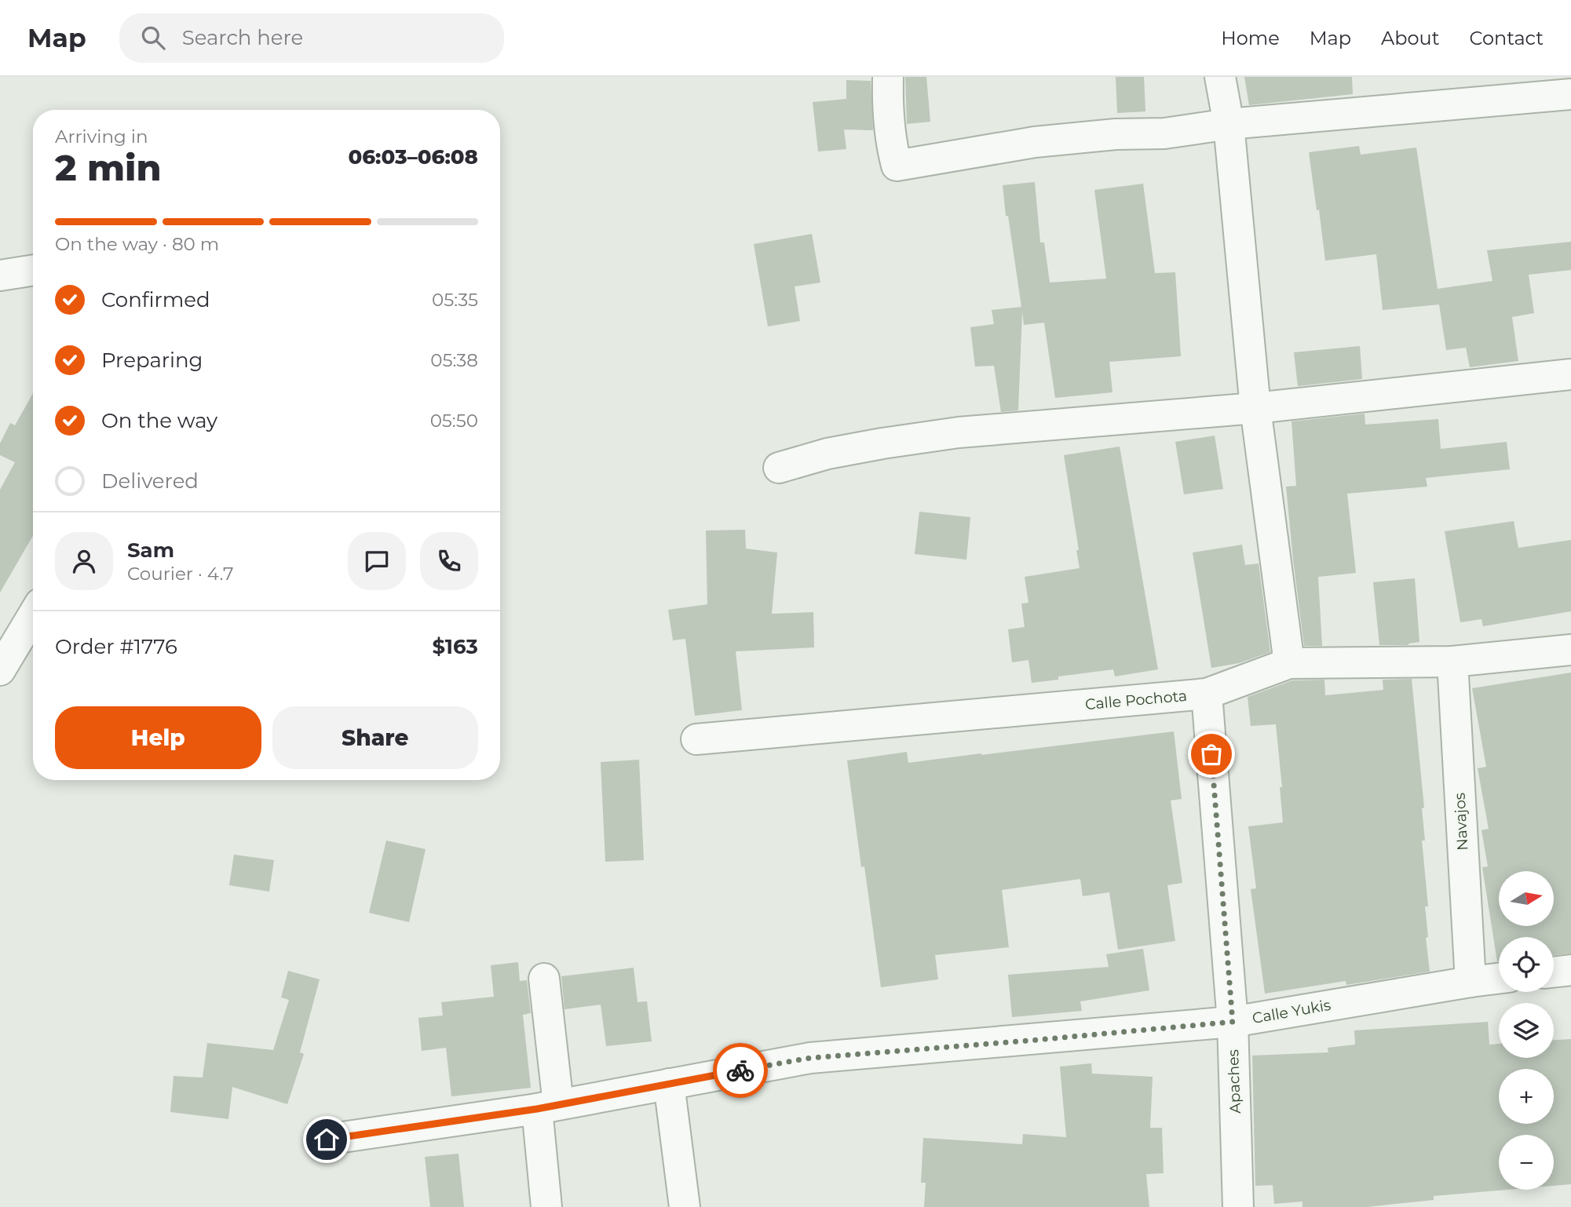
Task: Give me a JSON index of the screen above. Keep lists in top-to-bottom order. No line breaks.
{"streets":{"street":["Calle Pochota","Navajos","Calle Yukis","Apaches"]},"crossings":[["Calle Pochota","Navajos"],["Calle Pochota","Apaches"],["Navajos","Calle Yukis"],["Calle Yukis","Apaches"]],"north":"right","page":{"header":"Map","search":"Search here","nav":["Home","Map","About","Contact"],"heading":["2 min","Arriving in","06:03–06:08"],"panel":["Sam","Courier · 4.7","Order #1776","$163"],"bar":"On the way · 80 m","list":[["Confirmed","05:35"],["Preparing","05:38"],["On the way","05:50"],"Delivered"],"buttons":["Help","Share"],"map_buttons":["+","−"]}}
